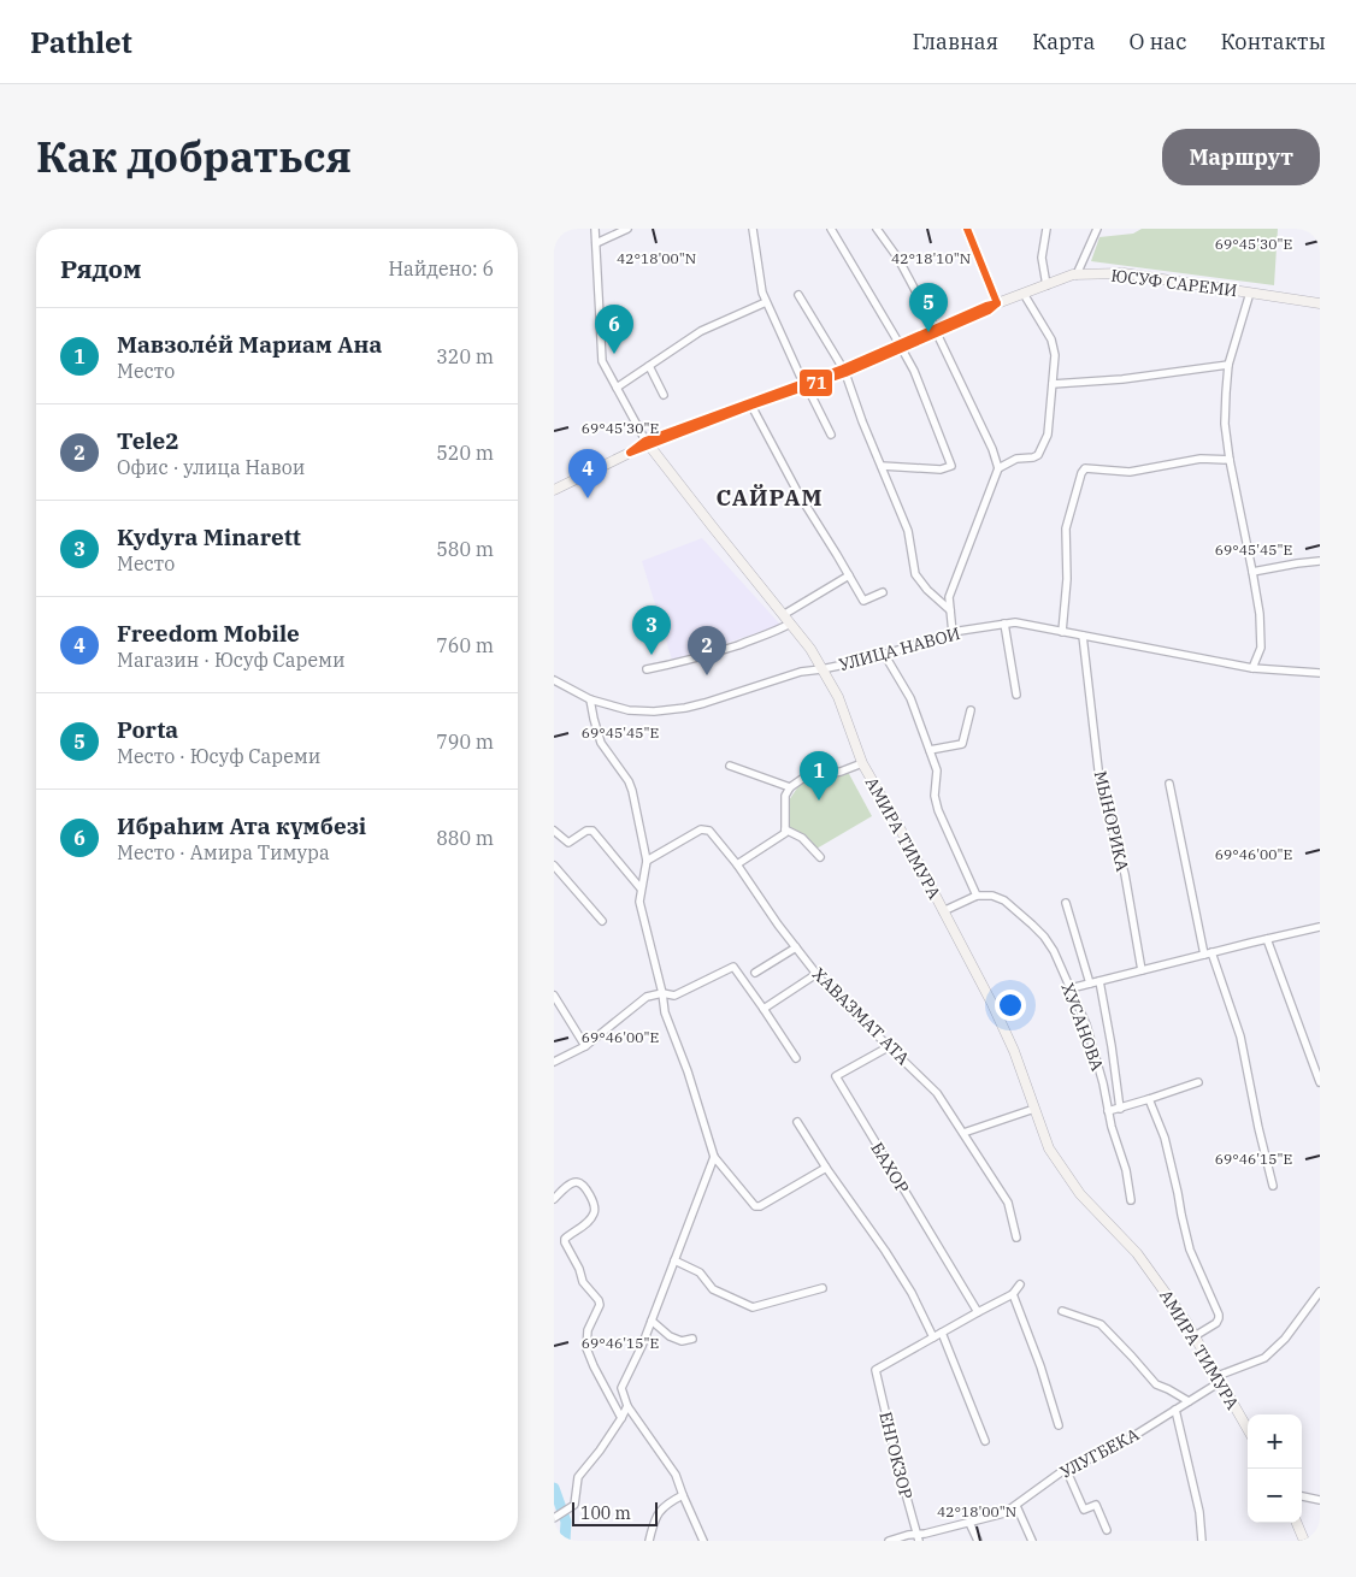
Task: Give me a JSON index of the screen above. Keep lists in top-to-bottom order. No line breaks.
{"streets":{"street":["ЮСУФ САРЕМИ","УЛИЦА НАВОИ","МЫНОРИКА","АМИРА ТИМУРА","ХАВАЗМАТ АТА","ХУСАНОВА","БАХОР","УЛУГБЕКА","ЕНГОКЗОР"]},"crossings":[["ЮСУФ САРЕМИ","АМИРА ТИМУРА"],["УЛИЦА НАВОИ","МЫНОРИКА"],["УЛИЦА НАВОИ","АМИРА ТИМУРА"],["АМИРА ТИМУРА","УЛУГБЕКА"],["ХАВАЗМАТ АТА","БАХОР"],["УЛУГБЕКА","ЕНГОКЗОР"]],"districts":["САЙРАМ"],"lines":["transit line 71"],"scale_bar":"100 m","page":{"header":"Pathlet","nav":["Главная","Карта","О нас","Контакты"],"title":"Как добраться","buttons":"Маршрут","heading":["Рядом","Найдено: 6"],"pins":["5","6","4","3","2","1"],"list":[{"mark":"1","name":"Мавзоле́й Мариам Ана","note":"Место","value":"320 m"},{"mark":"2","name":"Tele2","note":"Офис · улица Навои","value":"520 m"},{"mark":"3","name":"Kydyra Minarett","note":"Место","value":"580 m"},{"mark":"4","name":"Freedom Mobile","note":"Магазин · Юсуф Сареми","value":"760 m"},{"mark":"5","name":"Porta","note":"Место · Юсуф Сареми","value":"790 m"},{"mark":"6","name":"Ибраhим Ата күмбезі","note":"Место · Амира Тимура","value":"880 m"}],"map_buttons":["+","−"],"scale":"100 m"},"coordinates":["69°45'30\"E","42°18'00\"N","42°18'10\"N","69°45'45\"E","69°46'00\"E","69°46'15\"E"]}
